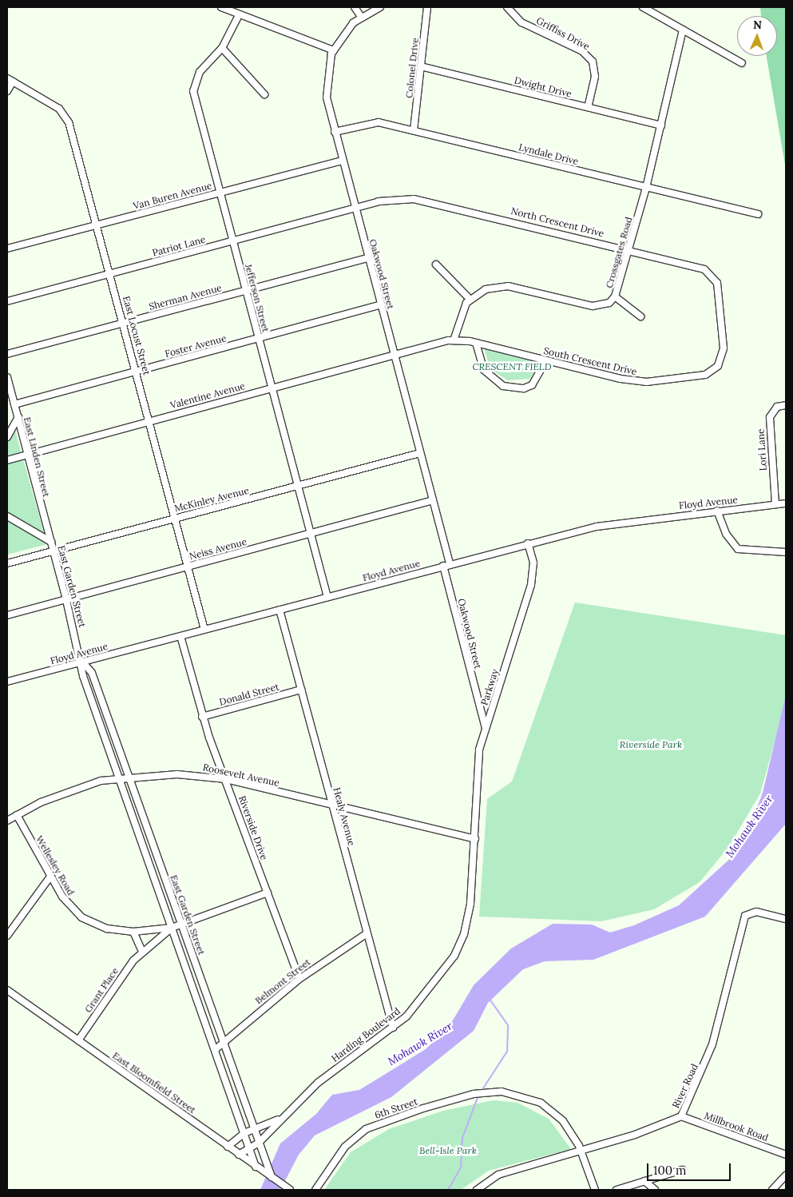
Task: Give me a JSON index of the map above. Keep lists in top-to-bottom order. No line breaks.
{"streets":{"street":["Griffiss Drive","Colonel Drive","Dwight Drive","Lyndale Drive","Van Buren Avenue","North Crescent Drive","Patriot Lane","Crossgates Road","Oakwood Street","Sherman Avenue","Jefferson Street","East Locust Street","Foster Avenue","South Crescent Drive","Valentine Avenue","Lori Lane","East Linden Street","McKinley Avenue","Floyd Avenue","Neiss Avenue","East Garden Street","Parkway","Donald Street","Roosevelt Avenue","Healy Avenue","Riverside Drive","Wellesley Road","Belmont Street","Grant Place","Harding Boulevard","East Bloomfield Street","River Road","6th Street","Millbrook Road"]},"crossings":[["Griffiss Drive","Dwight Drive"],["Colonel Drive","Dwight Drive"],["Colonel Drive","Lyndale Drive"],["Dwight Drive","Crossgates Road"],["Lyndale Drive","Crossgates Road"],["Lyndale Drive","Oakwood Street"],["Van Buren Avenue","Oakwood Street"],["Van Buren Avenue","Jefferson Street"],["Van Buren Avenue","East Locust Street"],["North Crescent Drive","Patriot Lane"],["North Crescent Drive","Crossgates Road"],["North Crescent Drive","Oakwood Street"],["North Crescent Drive","South Crescent Drive"],["Patriot Lane","Oakwood Street"],["Patriot Lane","Jefferson Street"],["Patriot Lane","East Locust Street"],["Oakwood Street","Sherman Avenue"],["Oakwood Street","Foster Avenue"],["Oakwood Street","Valentine Avenue"],["Oakwood Street","McKinley Avenue"],["Oakwood Street","Floyd Avenue"],["Oakwood Street","Neiss Avenue"],["Oakwood Street","Parkway"],["Sherman Avenue","Jefferson Street"],["Sherman Avenue","East Locust Street"],["Jefferson Street","Foster Avenue"],["Jefferson Street","Valentine Avenue"],["Jefferson Street","McKinley Avenue"],["Jefferson Street","Floyd Avenue"],["Jefferson Street","Neiss Avenue"],["East Locust Street","Foster Avenue"],["East Locust Street","Valentine Avenue"],["East Locust Street","McKinley Avenue"],["East Locust Street","Floyd Avenue"],["East Locust Street","Neiss Avenue"],["Foster Avenue","East Linden Street"],["Valentine Avenue","East Linden Street"],["Lori Lane","Floyd Avenue"],["East Linden Street","East Garden Street"],["McKinley Avenue","East Garden Street"],["Floyd Avenue","East Garden Street"],["Floyd Avenue","Parkway"],["Floyd Avenue","Healy Avenue"],["Floyd Avenue","Riverside Drive"],["Neiss Avenue","East Garden Street"],["East Garden Street","Roosevelt Avenue"],["East Garden Street","Wellesley Road"],["East Garden Street","Belmont Street"],["East Garden Street","Grant Place"],["East Garden Street","Harding Boulevard"],["East Garden Street","East Bloomfield Street"],["Parkway","Roosevelt Avenue"],["Parkway","Harding Boulevard"],["Donald Street","Healy Avenue"],["Donald Street","Riverside Drive"],["Roosevelt Avenue","Healy Avenue"],["Roosevelt Avenue","Riverside Drive"],["Roosevelt Avenue","Wellesley Road"],["Roosevelt Avenue","Harding Boulevard"],["Healy Avenue","Belmont Street"],["Healy Avenue","Harding Boulevard"],["Riverside Drive","Wellesley Road"],["Riverside Drive","Belmont Street"],["Wellesley Road","Grant Place"],["Grant Place","East Bloomfield Street"],["Harding Boulevard","East Bloomfield Street"],["River Road","6th Street"],["River Road","Millbrook Road"]],"water":["Mohawk River"],"parks":["CRESCENT FIELD","Riverside Park","Bell-Isle Park"],"scale_bar":"100 m","north":"top"}
